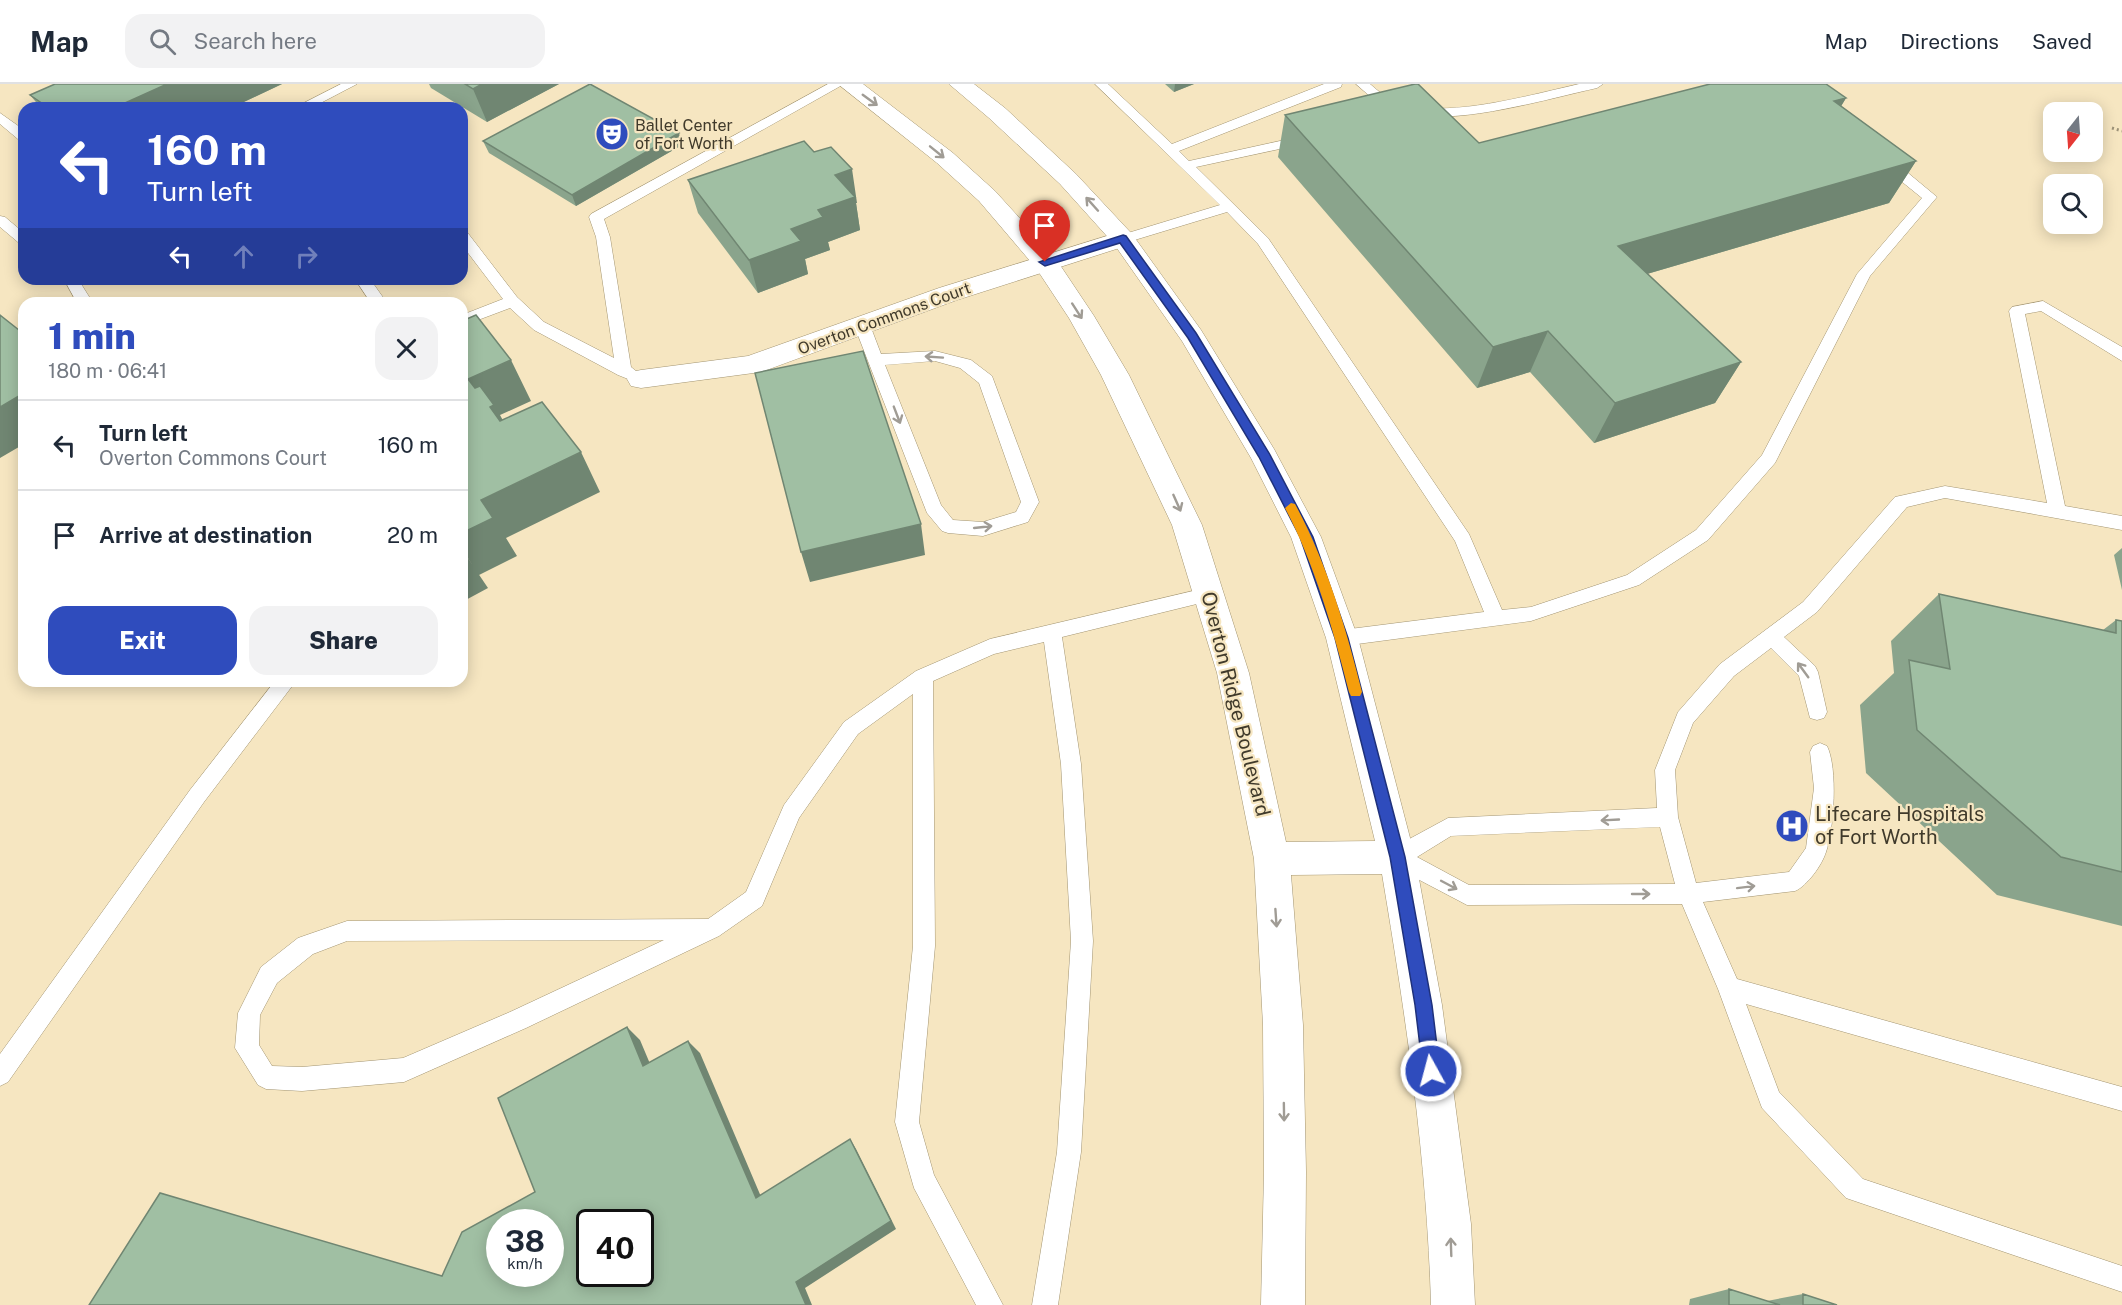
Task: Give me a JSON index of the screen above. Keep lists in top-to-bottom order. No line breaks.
{"streets":{"street":["Overton Commons Court","Overton Ridge Boulevard"]},"crossings":[["Overton Commons Court","Overton Ridge Boulevard"]],"places":{"theatre":["Ballet Center of Fort Worth"],"hospital":["Lifecare Hospitals of Fort Worth"]},"north":"bottom","page":{"header":"Map","search":"Search here","nav":["Map","Directions","Saved"],"turn":["160 m","Turn left"],"heading":["1 min","180 m · 06:41"],"list":[{"name":"Turn left","note":"Overton Commons Court","value":"160 m"},{"name":"Arrive at destination","value":"20 m"}],"buttons":["Exit","Share"],"speed":"38 km/h","limit":"40"}}
